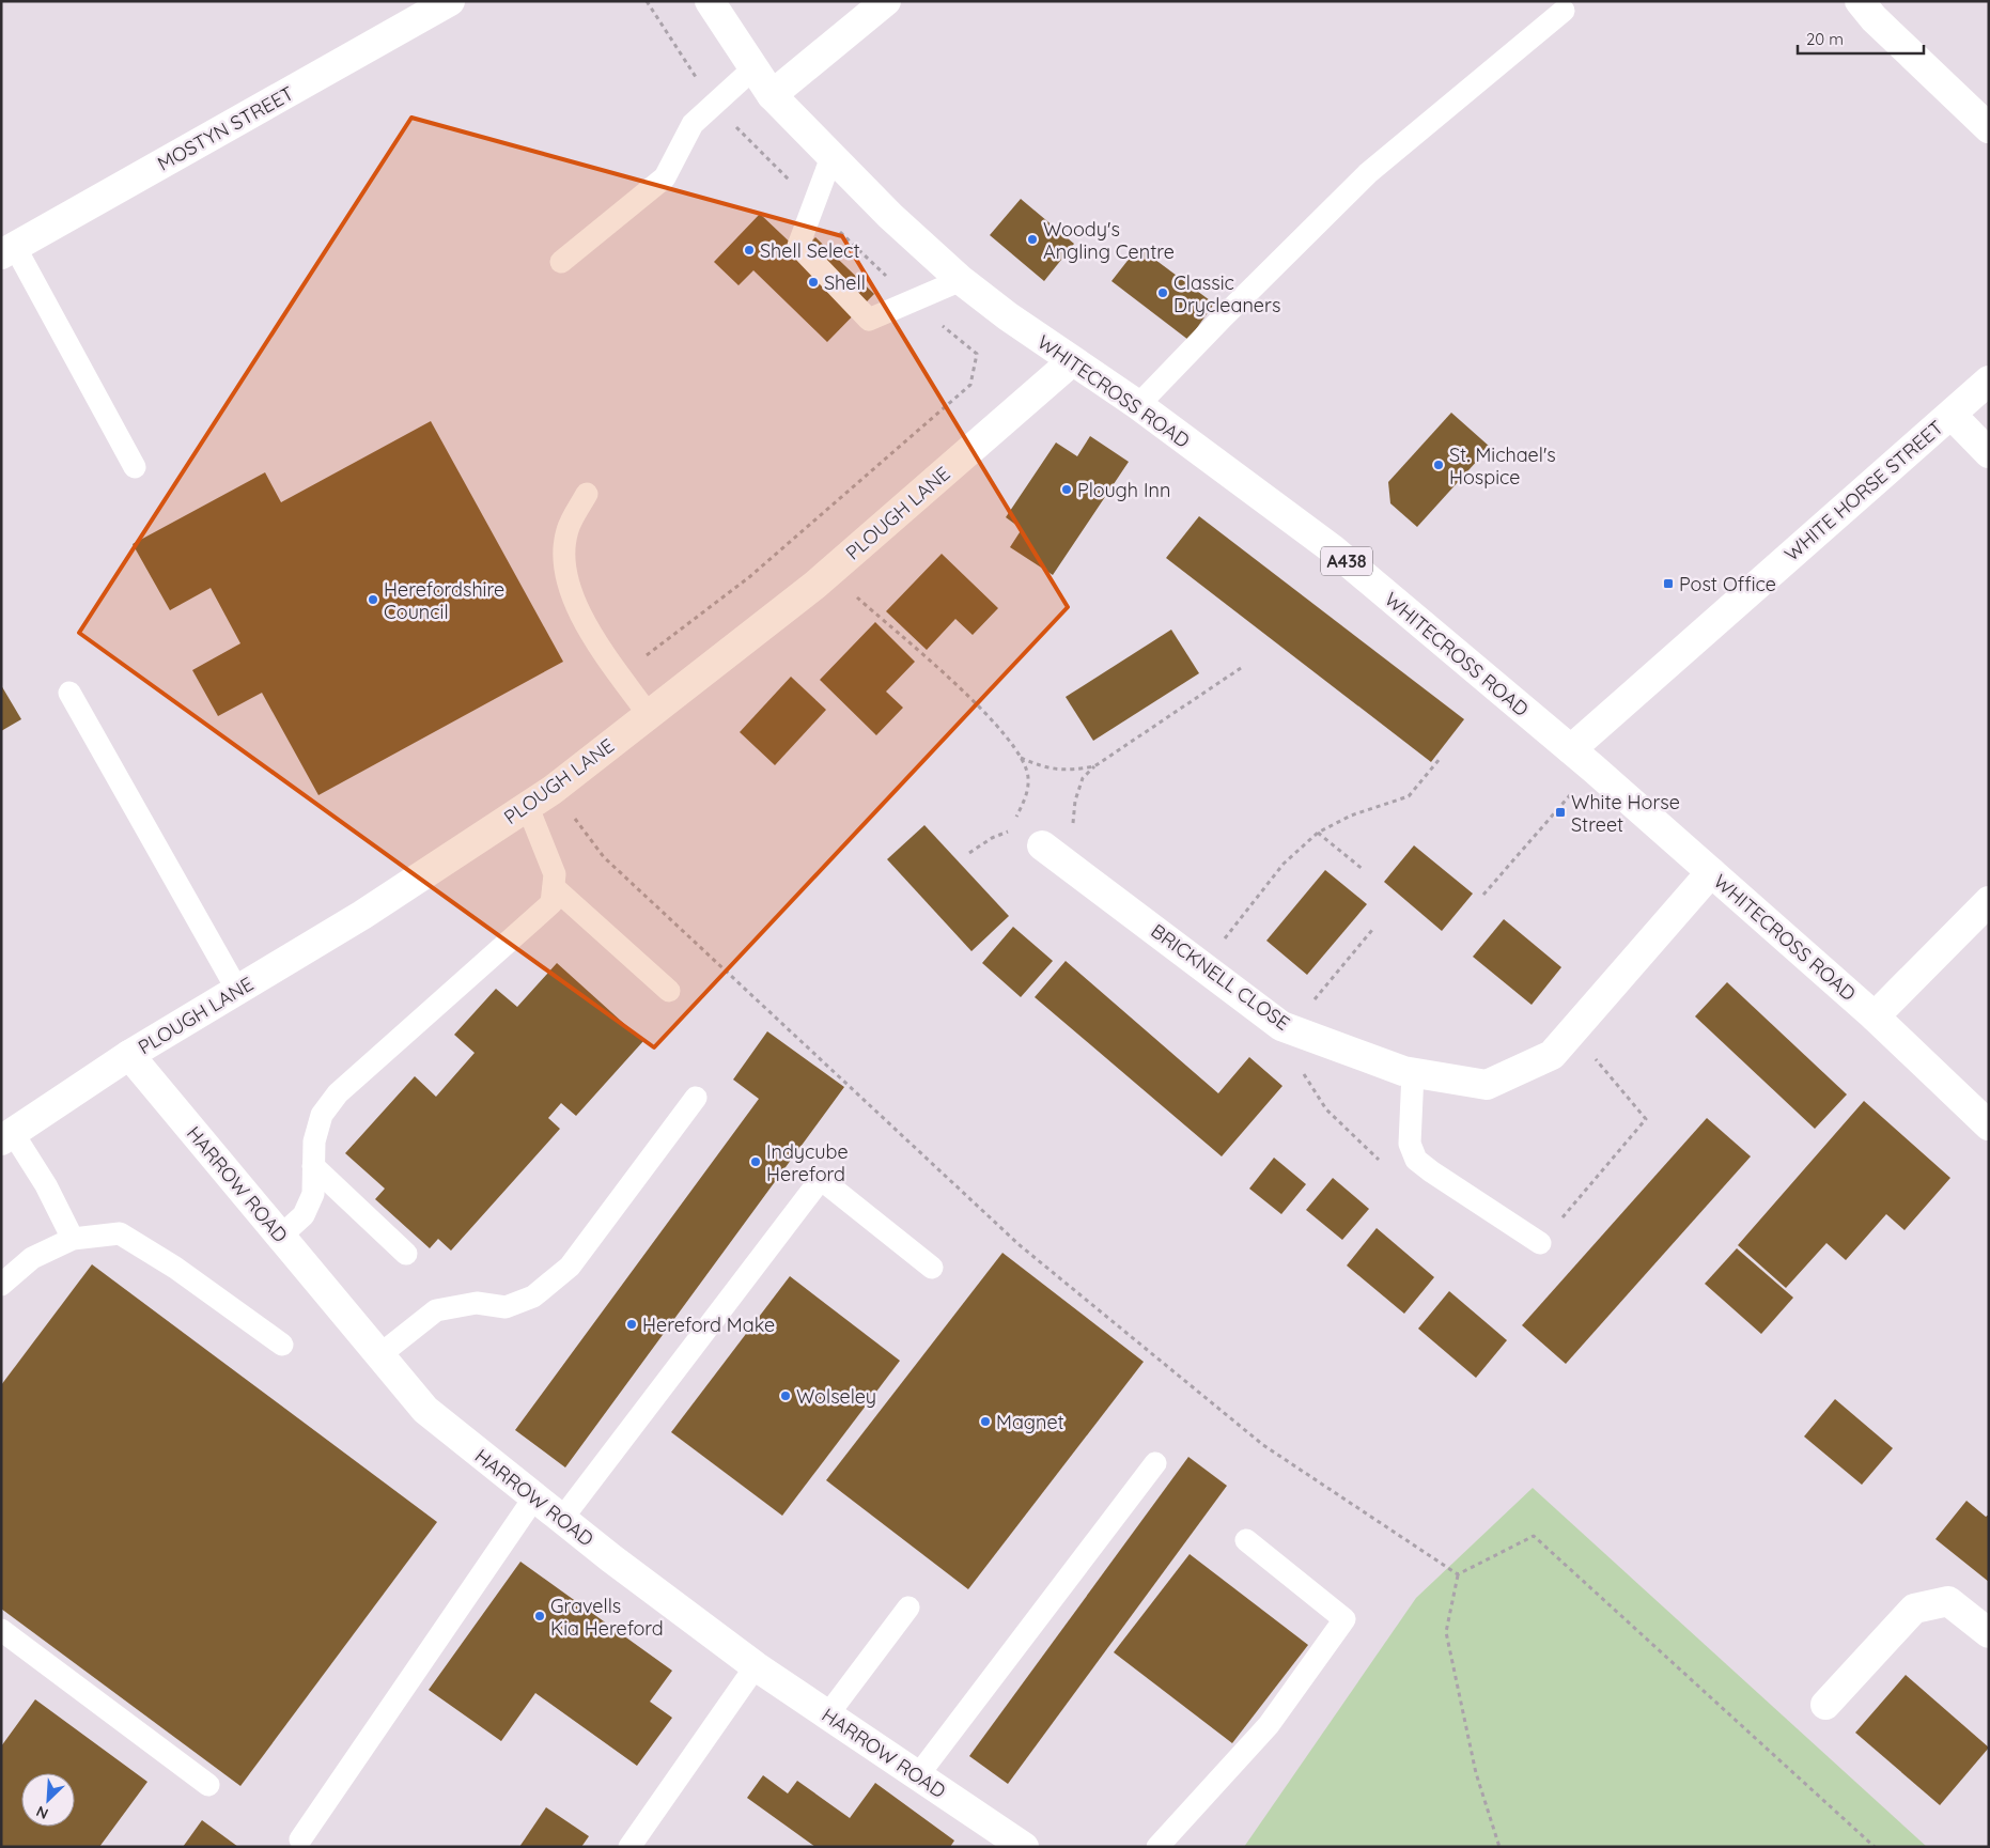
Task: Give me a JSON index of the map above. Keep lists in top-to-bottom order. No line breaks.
{"streets":{"main road":["MOSTYN STREET","WHITECROSS ROAD","WHITE HORSE STREET","PLOUGH LANE","A438","BRICKNELL CLOSE","HARROW ROAD"]},"crossings":[["WHITECROSS ROAD","WHITE HORSE STREET"],["WHITECROSS ROAD","PLOUGH LANE"],["WHITECROSS ROAD","BRICKNELL CLOSE"],["PLOUGH LANE","HARROW ROAD"]],"places":{"other":["Woody's Angling Centre","Shell Select","Shell","Classic Drycleaners","St. Michael's Hospice","Plough Inn","Herefordshire Council","Indycube Hereford","Hereford Make","Wolseley","Magnet","Gravells Kia Hereford"],"transit":["Post Office","White Horse Street"]},"scale_bar":"20 m","north":"bottom left"}
